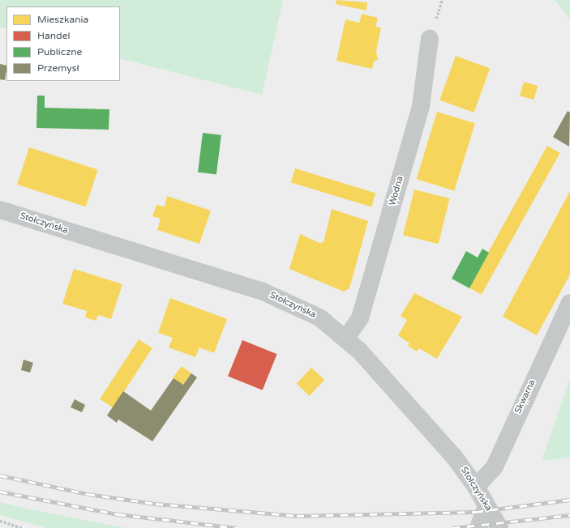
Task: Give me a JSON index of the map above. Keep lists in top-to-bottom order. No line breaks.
{"streets":{"street":["Wodna","Stołczyńska","Skwarna"]},"crossings":[["Wodna","Stołczyńska"],["Stołczyńska","Skwarna"]],"legend":["Mieszkania","Handel","Publiczne","Przemysł"]}
